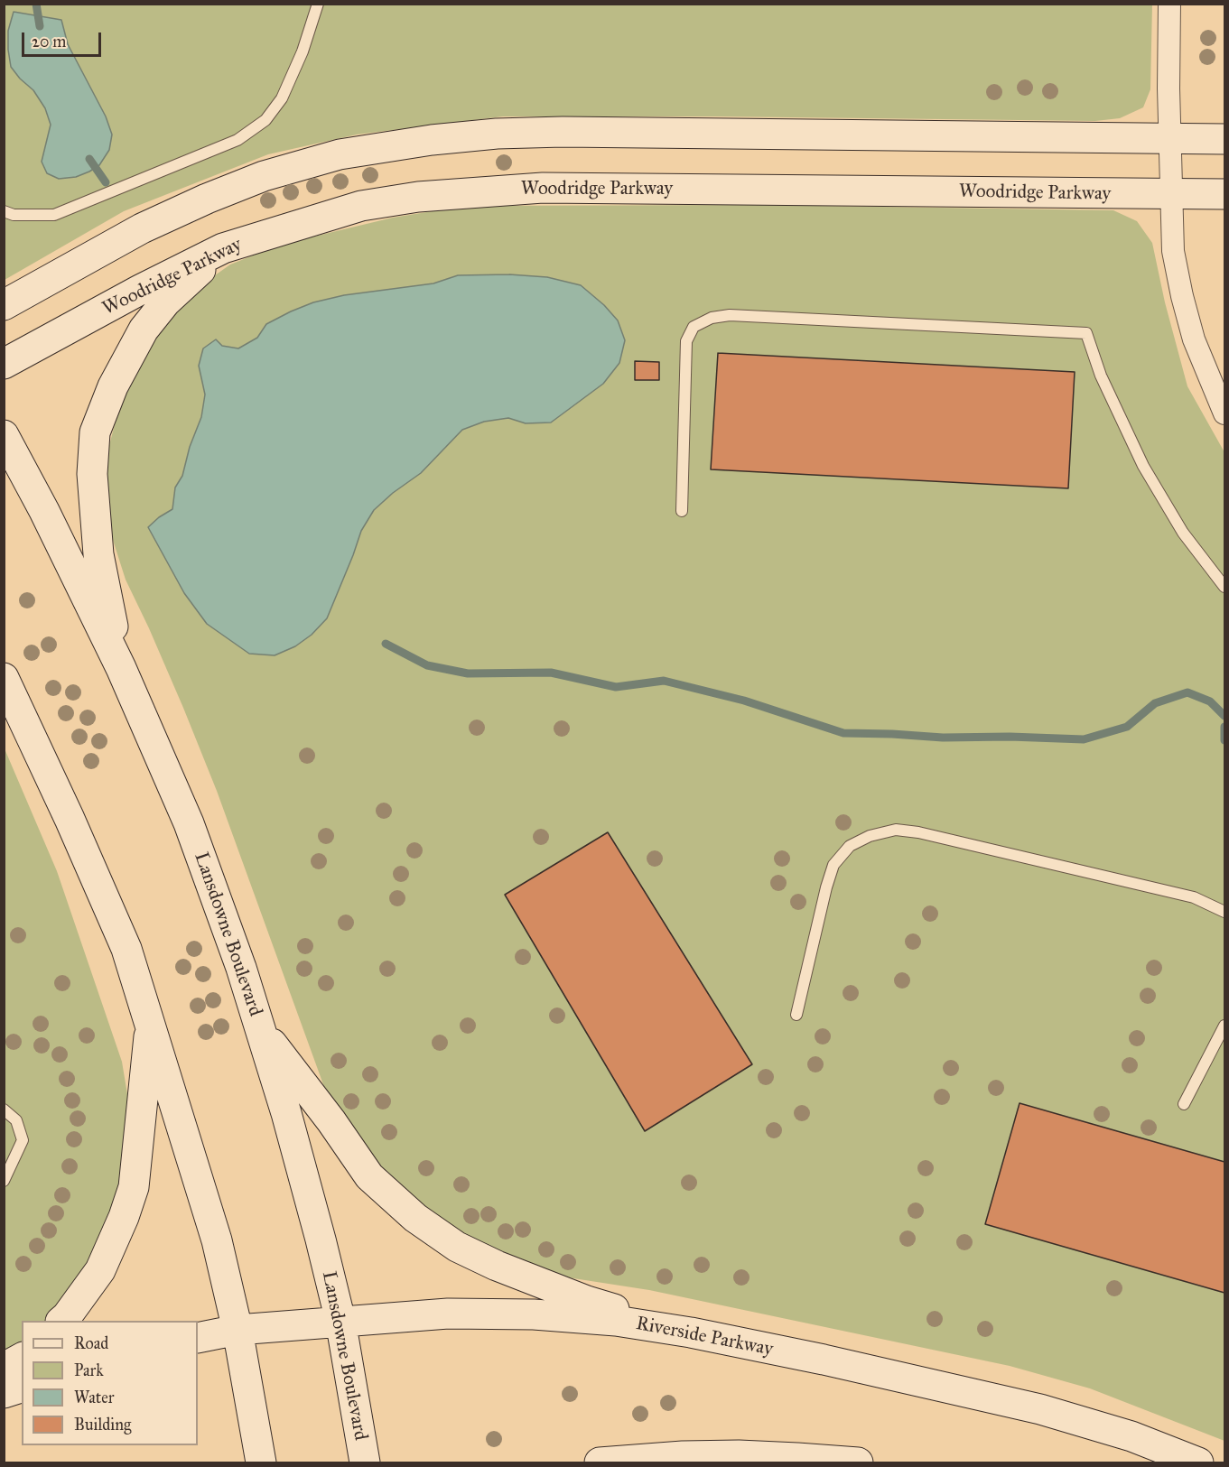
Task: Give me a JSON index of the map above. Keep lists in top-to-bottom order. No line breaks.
{"streets":{"street":["Woodridge Parkway","Lansdowne Boulevard","Riverside Parkway"]},"crossings":[["Lansdowne Boulevard","Riverside Parkway"]],"legend":["Road","Park","Water","Building"],"scale_bar":"20 m"}
